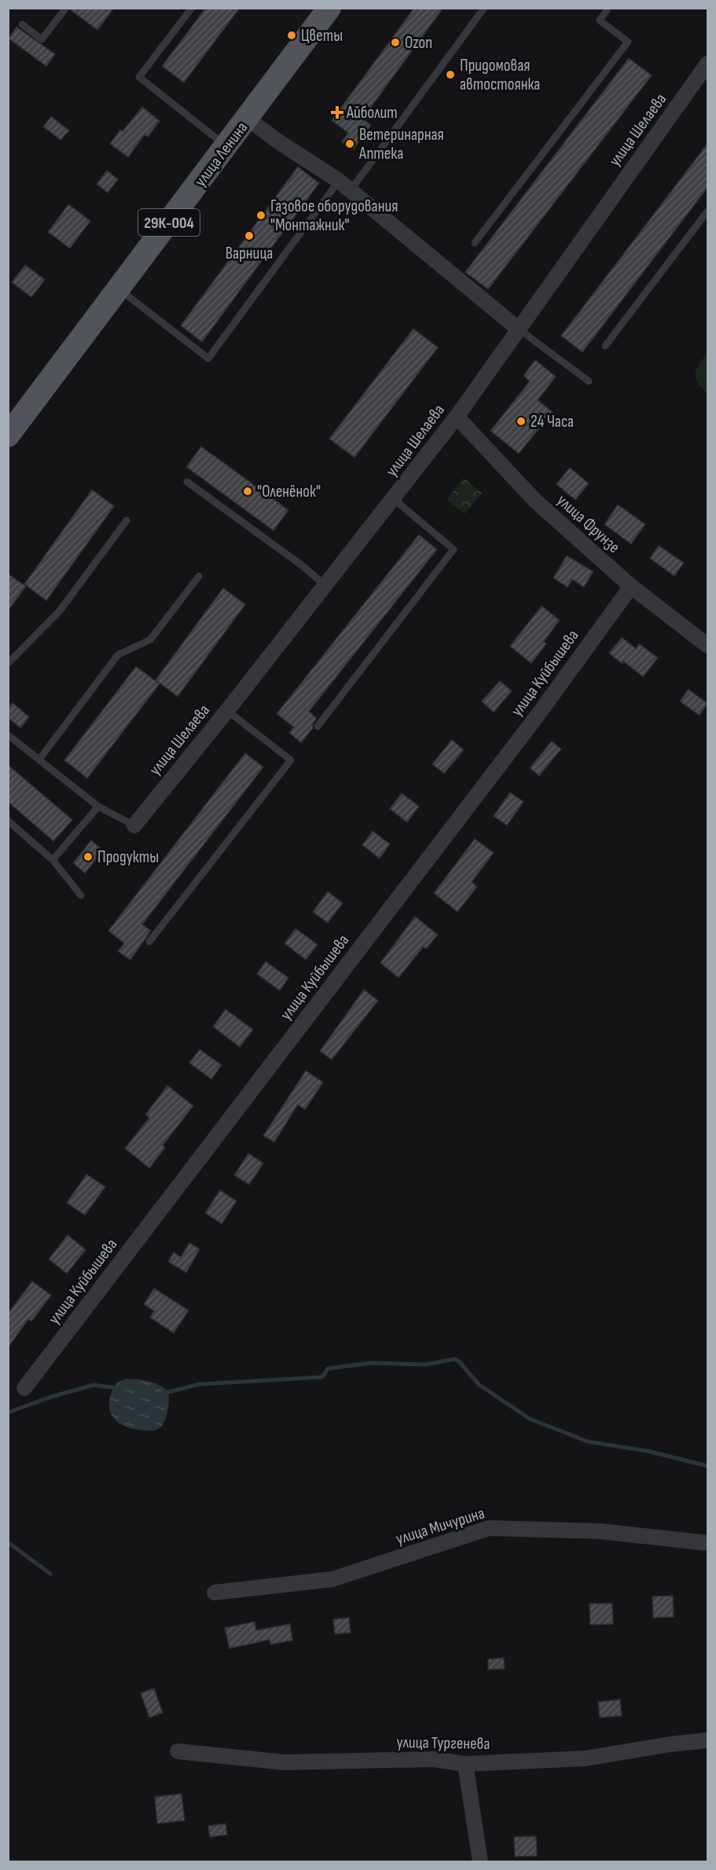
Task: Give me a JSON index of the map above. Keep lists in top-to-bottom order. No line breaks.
{"streets":{"main road":["улица Ленина","29К-004"],"street":["улица Шелаева","улица Фрунзе","улица Куйбышева","улица Мичурина","улица Тургенева"]},"crossings":[["улица Шелаева","улица Фрунзе"],["улица Фрунзе","улица Куйбышева"]],"places":{"other":["Цветы","Ozon","Придомовая автостоянка","Ветеринарная Аптека","Газовое оборудования \"Монтажник\"","Варница","24 Часа","\"Оленёнок\"","Продукты"],"health":["Айболит"]}}
